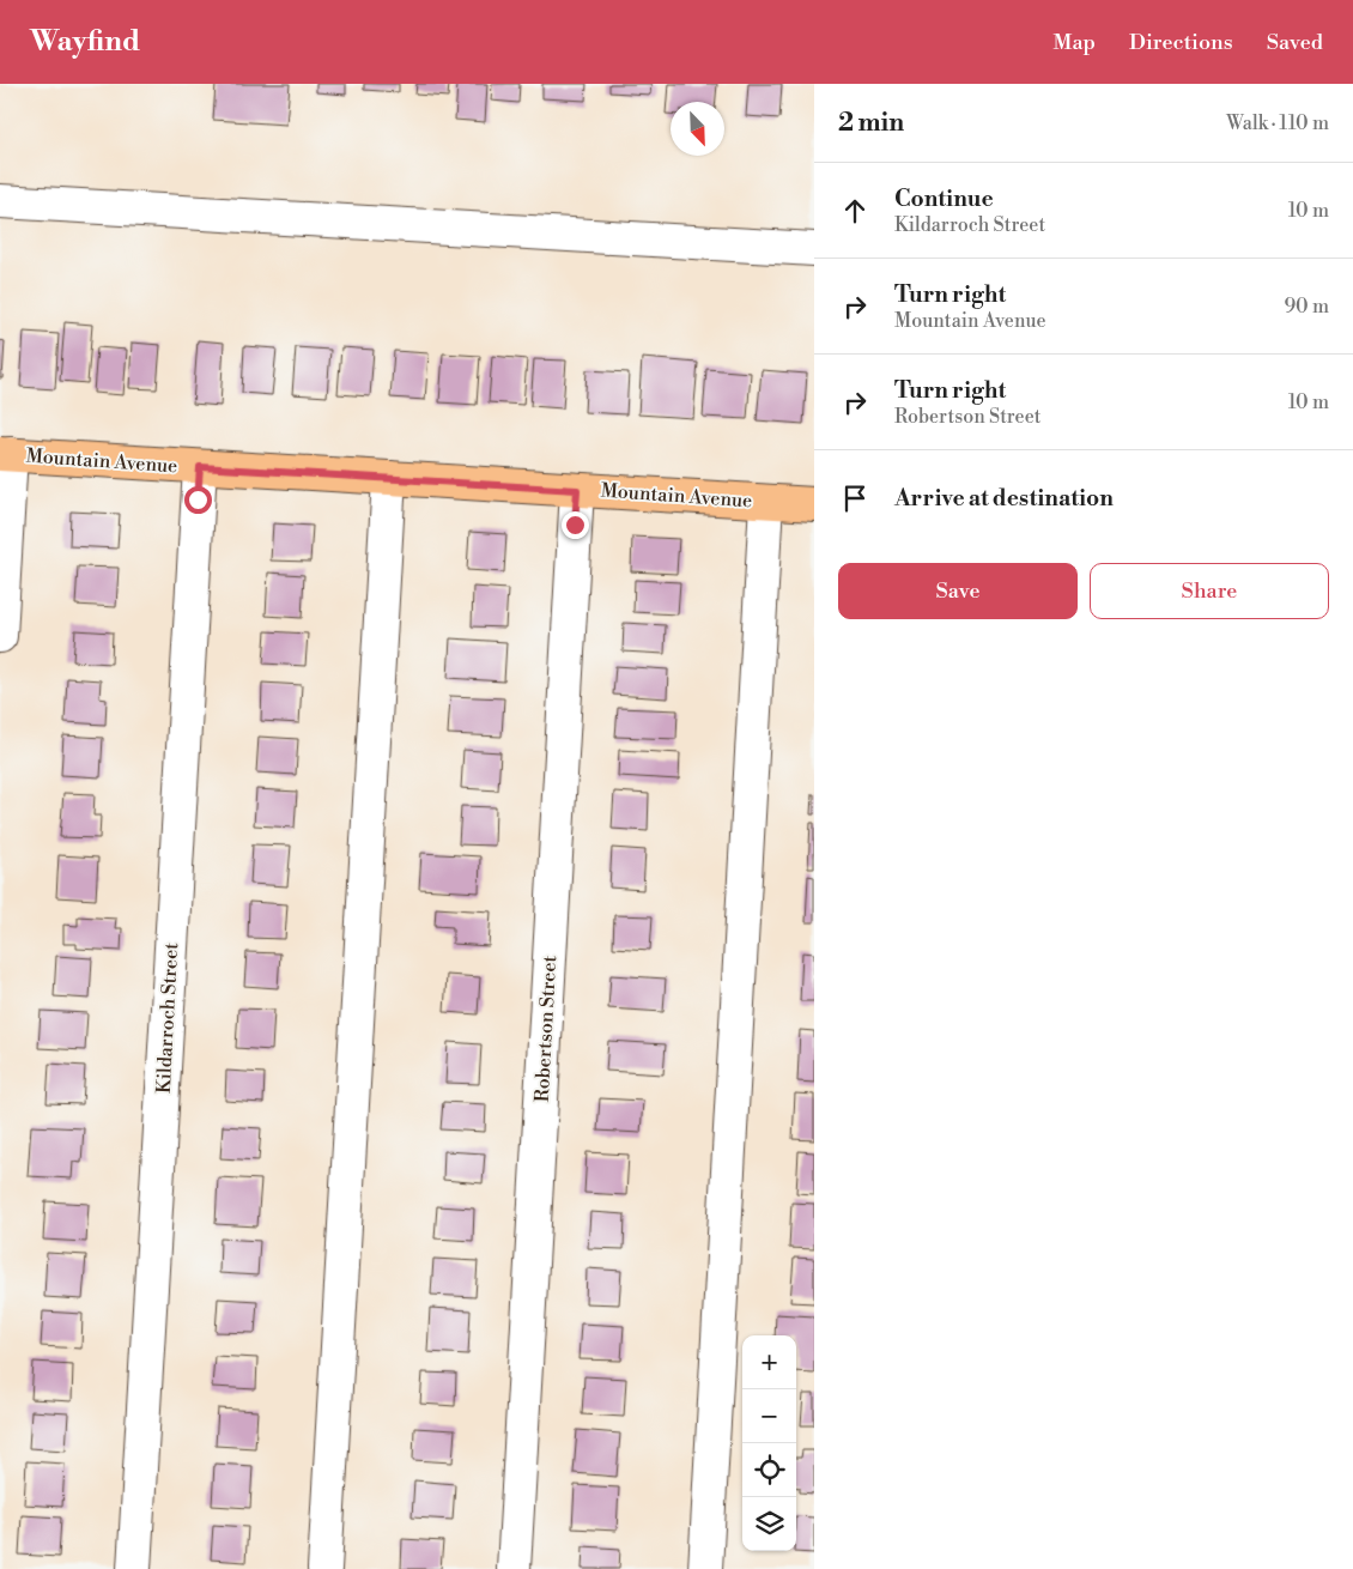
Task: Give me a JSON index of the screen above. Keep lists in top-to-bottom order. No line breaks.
{"streets":{"main road":["Mountain Avenue"],"street":["Kildarroch Street","Robertson Street"]},"crossings":[["Mountain Avenue","Kildarroch Street"],["Mountain Avenue","Robertson Street"]],"north":"bottom right","page":{"header":"Wayfind","nav":["Map","Directions","Saved"],"heading":["2 min","Walk · 110 m"],"list":[["Continue","Kildarroch Street","10 m"],["Turn right","Mountain Avenue","90 m"],["Turn right","Robertson Street","10 m"],"Arrive at destination"],"buttons":["Save","Share"],"map_buttons":["+","−"]}}
